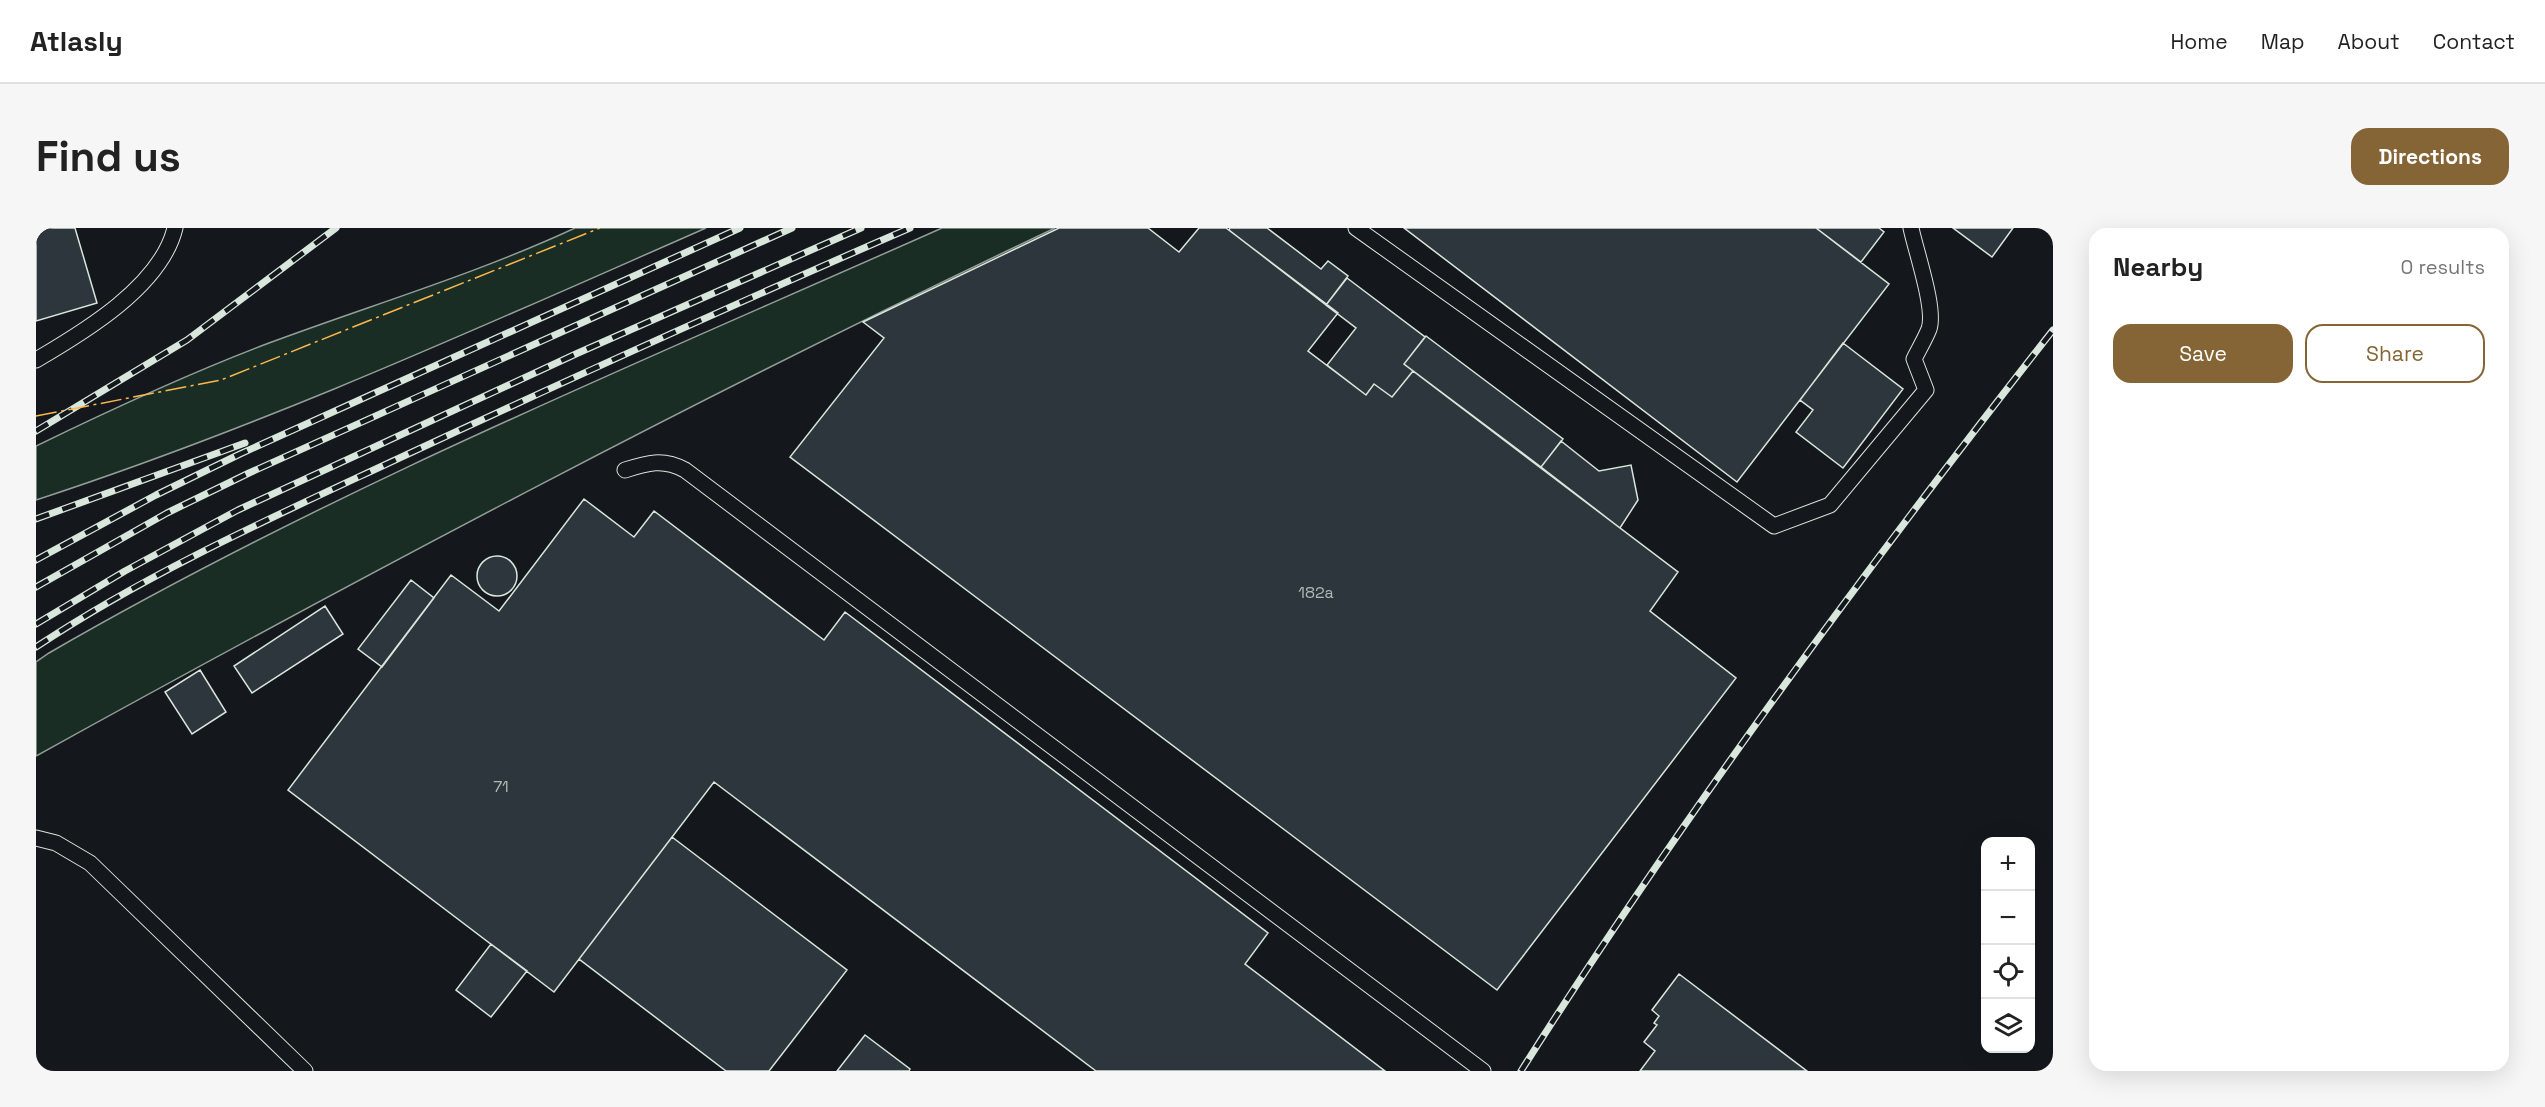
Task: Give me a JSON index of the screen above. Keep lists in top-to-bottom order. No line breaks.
{"house_numbers":["182a","71"],"page":{"header":"Atlasly","nav":["Home","Map","About","Contact"],"buttons":["Directions",["Save","Share"]],"title":"Find us","heading":["Nearby","0 results"],"map_buttons":["+","−"]}}
